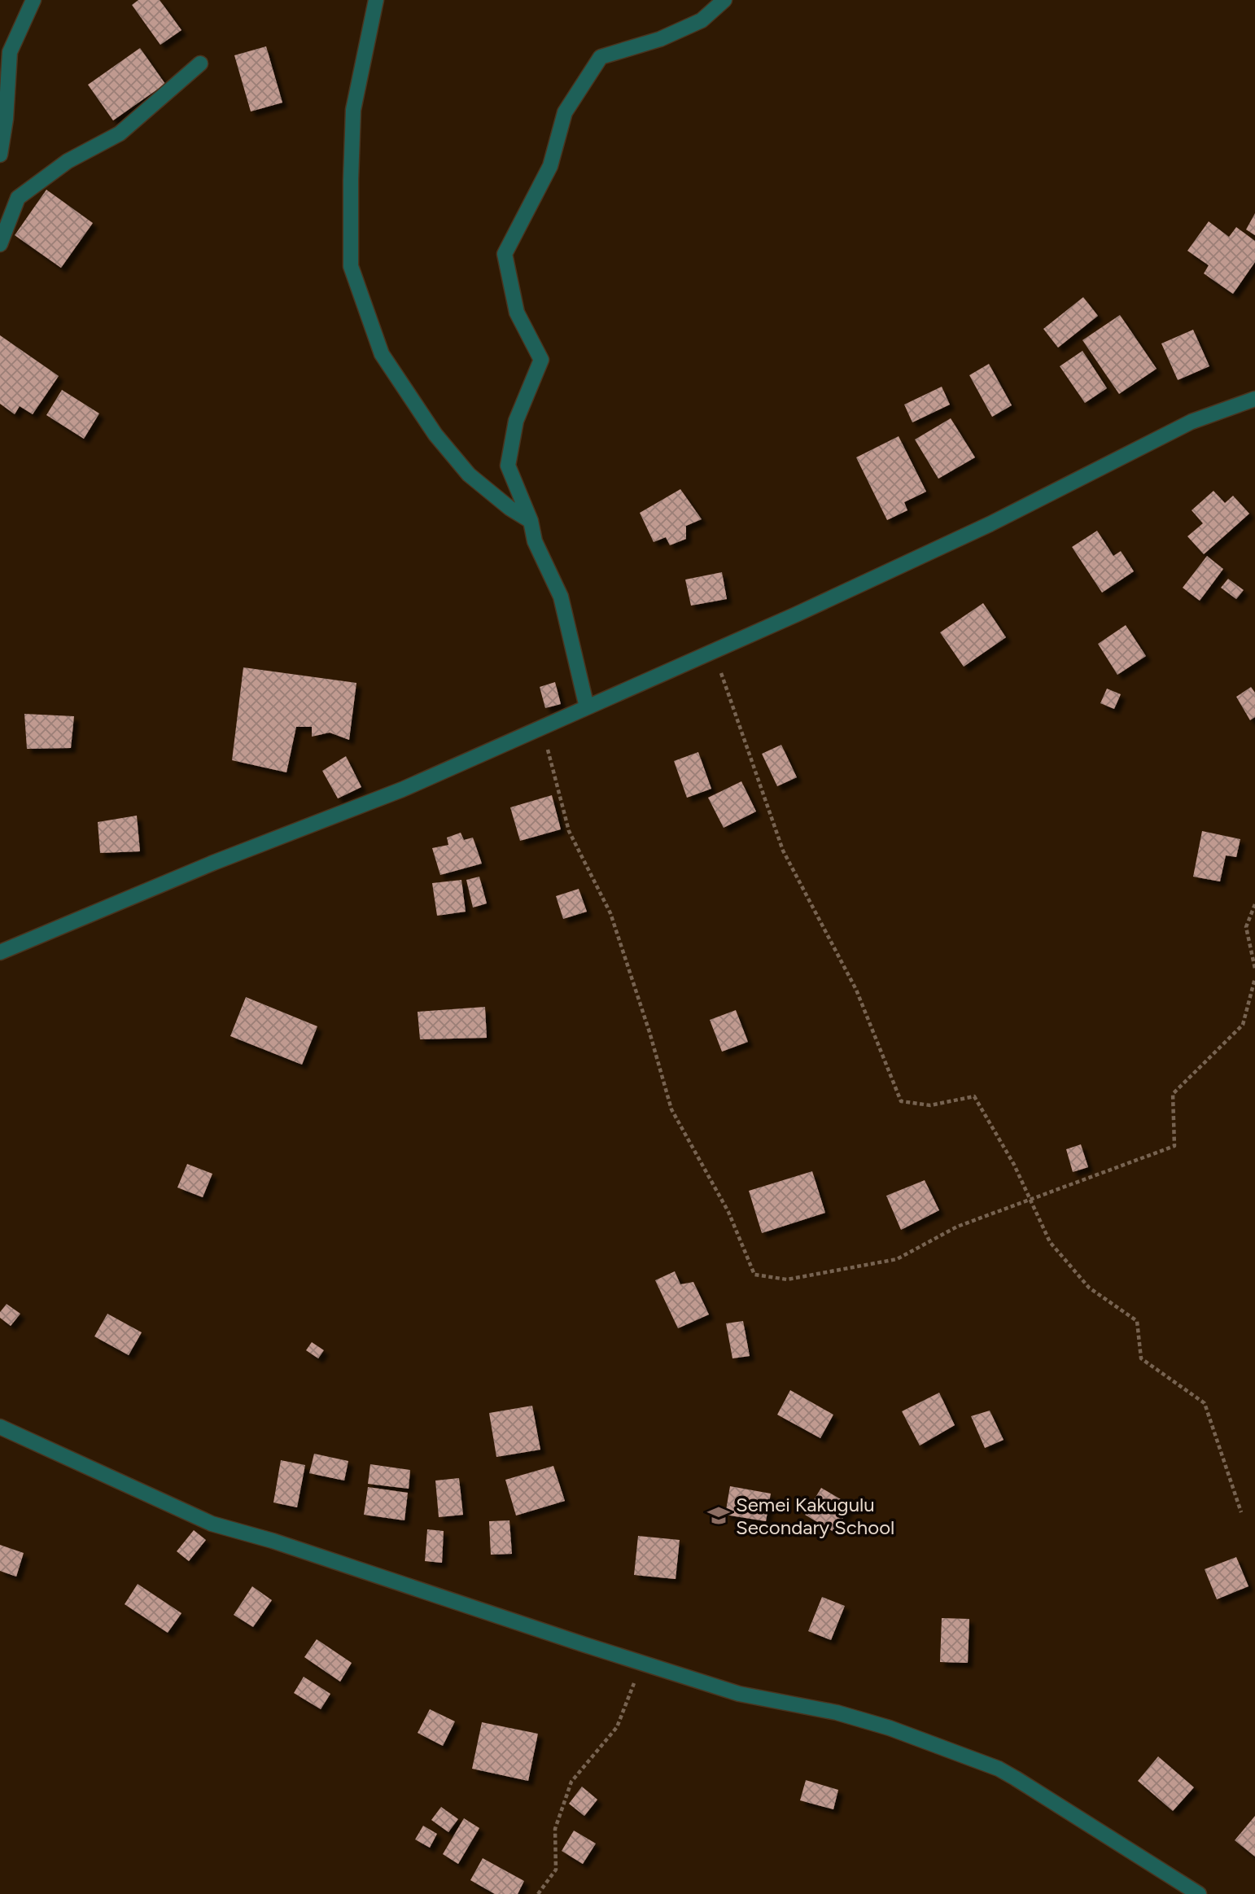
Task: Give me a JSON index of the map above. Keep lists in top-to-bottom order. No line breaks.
{"places":{"school or university":["Semei Kakugulu Secondary School"]}}
